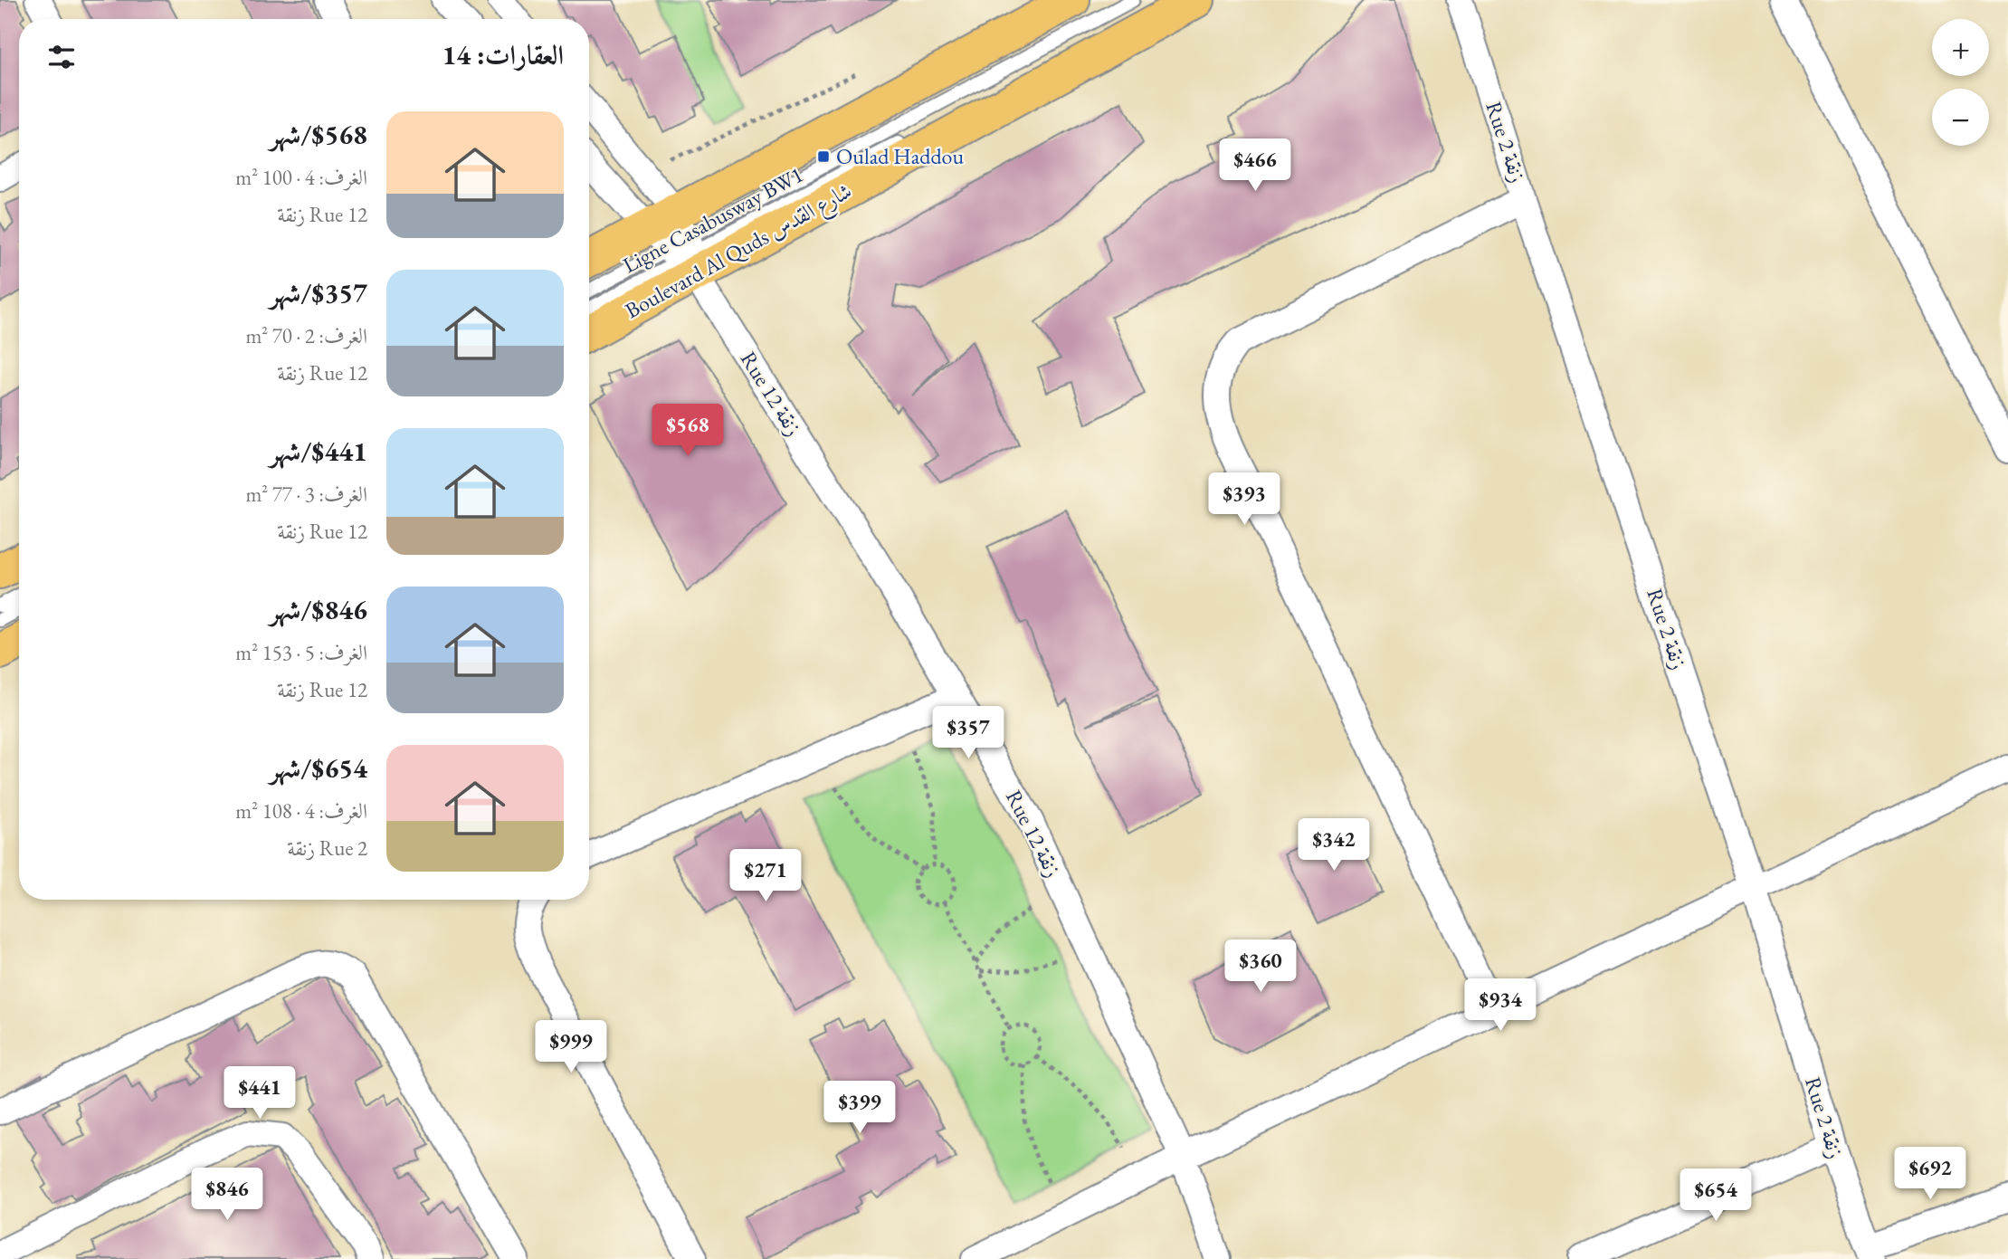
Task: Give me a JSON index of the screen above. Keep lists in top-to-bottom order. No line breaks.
{"streets":{"main road":["Boulevard Al Quds شارع القدس"],"street":["Rue 2 زنقة","Rue 12 زنقة"],"lane":["Ligne Casabusway BW1"]},"crossings":[["Ligne Casabusway BW1","Boulevard Al Quds شارع القدس"],["Ligne Casabusway BW1","Rue 12 زنقة"],["Boulevard Al Quds شارع القدس","Rue 12 زنقة"]],"places":{"transit":["Oulad Haddou"]},"page":{"map_buttons":["+","−"],"heading":"العقارات: 14","list":[{"name":"$568/شهر","note":"الغرف: 4 · 100 m² · Rue 12 زنقة"},{"name":"$357/شهر","note":"الغرف: 2 · 70 m² · Rue 12 زنقة"},{"name":"$441/شهر","note":"الغرف: 3 · 77 m² · Rue 12 زنقة"},{"name":"$846/شهر","note":"الغرف: 5 · 153 m² · Rue 12 زنقة"},{"name":"$654/شهر","note":"الغرف: 4 · 108 m² · Rue 2 زنقة"}],"price":["$466","$568","$393","$357","$342","$271","$360","$934","$999","$441","$399","$692","$846","$654"]}}
